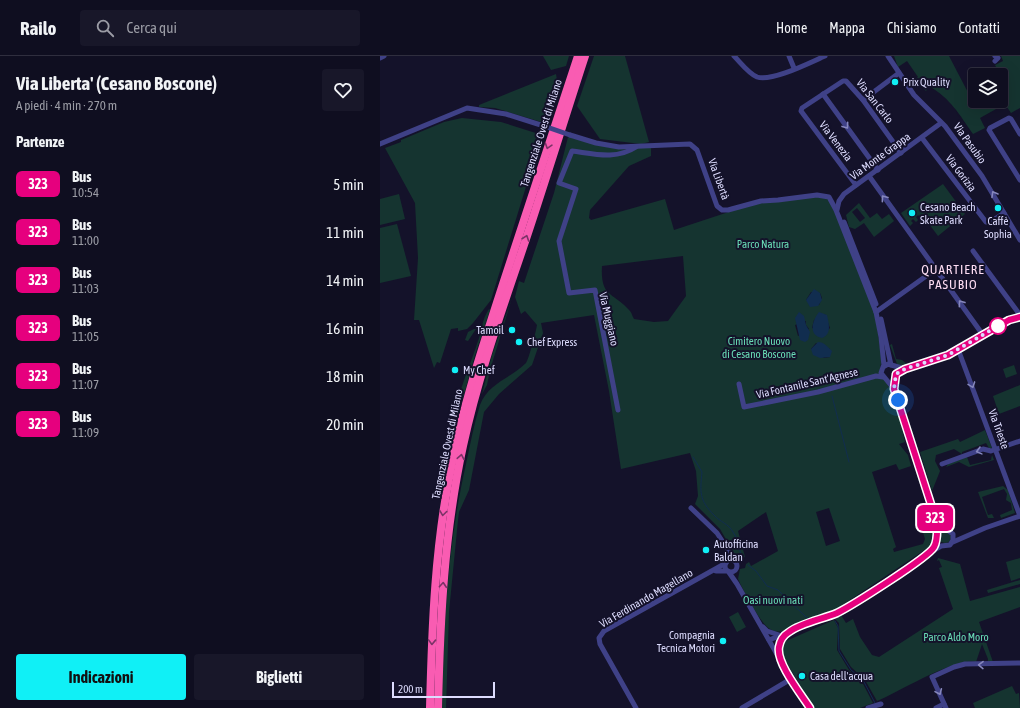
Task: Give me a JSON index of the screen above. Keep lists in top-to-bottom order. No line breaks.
{"streets":{"highway":["Tangenziale Ovest di Milano"],"street":["Via San Carlo","Via Venezia","Via Pasubio","Via Monte Grappa","Via Gorizia","Via Libertà","Via Muggiano","Via Fontanile Sant'Agnese","Via Trieste","Via Ferdinando Magellano"]},"crossings":[["Via San Carlo","Via Venezia"],["Via San Carlo","Via Monte Grappa"],["Via Venezia","Via Monte Grappa"],["Via Pasubio","Via Monte Grappa"],["Via Pasubio","Via Gorizia"],["Via Monte Grappa","Via Gorizia"],["Via Libertà","Via Muggiano"]],"one_way":["Via Pasubio","Via Trieste"],"districts":["QUARTIERE PASUBIO"],"parks":["Parco Natura","Cimitero Nuovo di Cesano Boscone","Oasi nuovi nati","Parco Aldo Moro"],"places":["Prix Quality","Caffè Sophia","Cesano Beach Skate Park","Tamoil","Chef Express","My Chef","Autofficina Baldan","Compagnia Tecnica Motori","Casa dell'acqua"],"lines":["bus line 323"],"scale_bar":"200 m","page":{"header":"Railo","search":"Cerca qui","nav":["Home","Mappa","Chi siamo","Contatti"],"heading":[["Via Liberta' (Cesano Boscone)","A piedi · 4 min · 270 m"],"Partenze"],"on_map":"323","list":[{"mark":"323","name":"Bus","note":"10:54","value":"5 min"},{"mark":"323","name":"Bus","note":"11:00","value":"11 min"},{"mark":"323","name":"Bus","note":"11:03","value":"14 min"},{"mark":"323","name":"Bus","note":"11:05","value":"16 min"},{"mark":"323","name":"Bus","note":"11:07","value":"18 min"},{"mark":"323","name":"Bus","note":"11:09","value":"20 min"}],"buttons":["Indicazioni","Biglietti"],"scale":"200 m"}}
